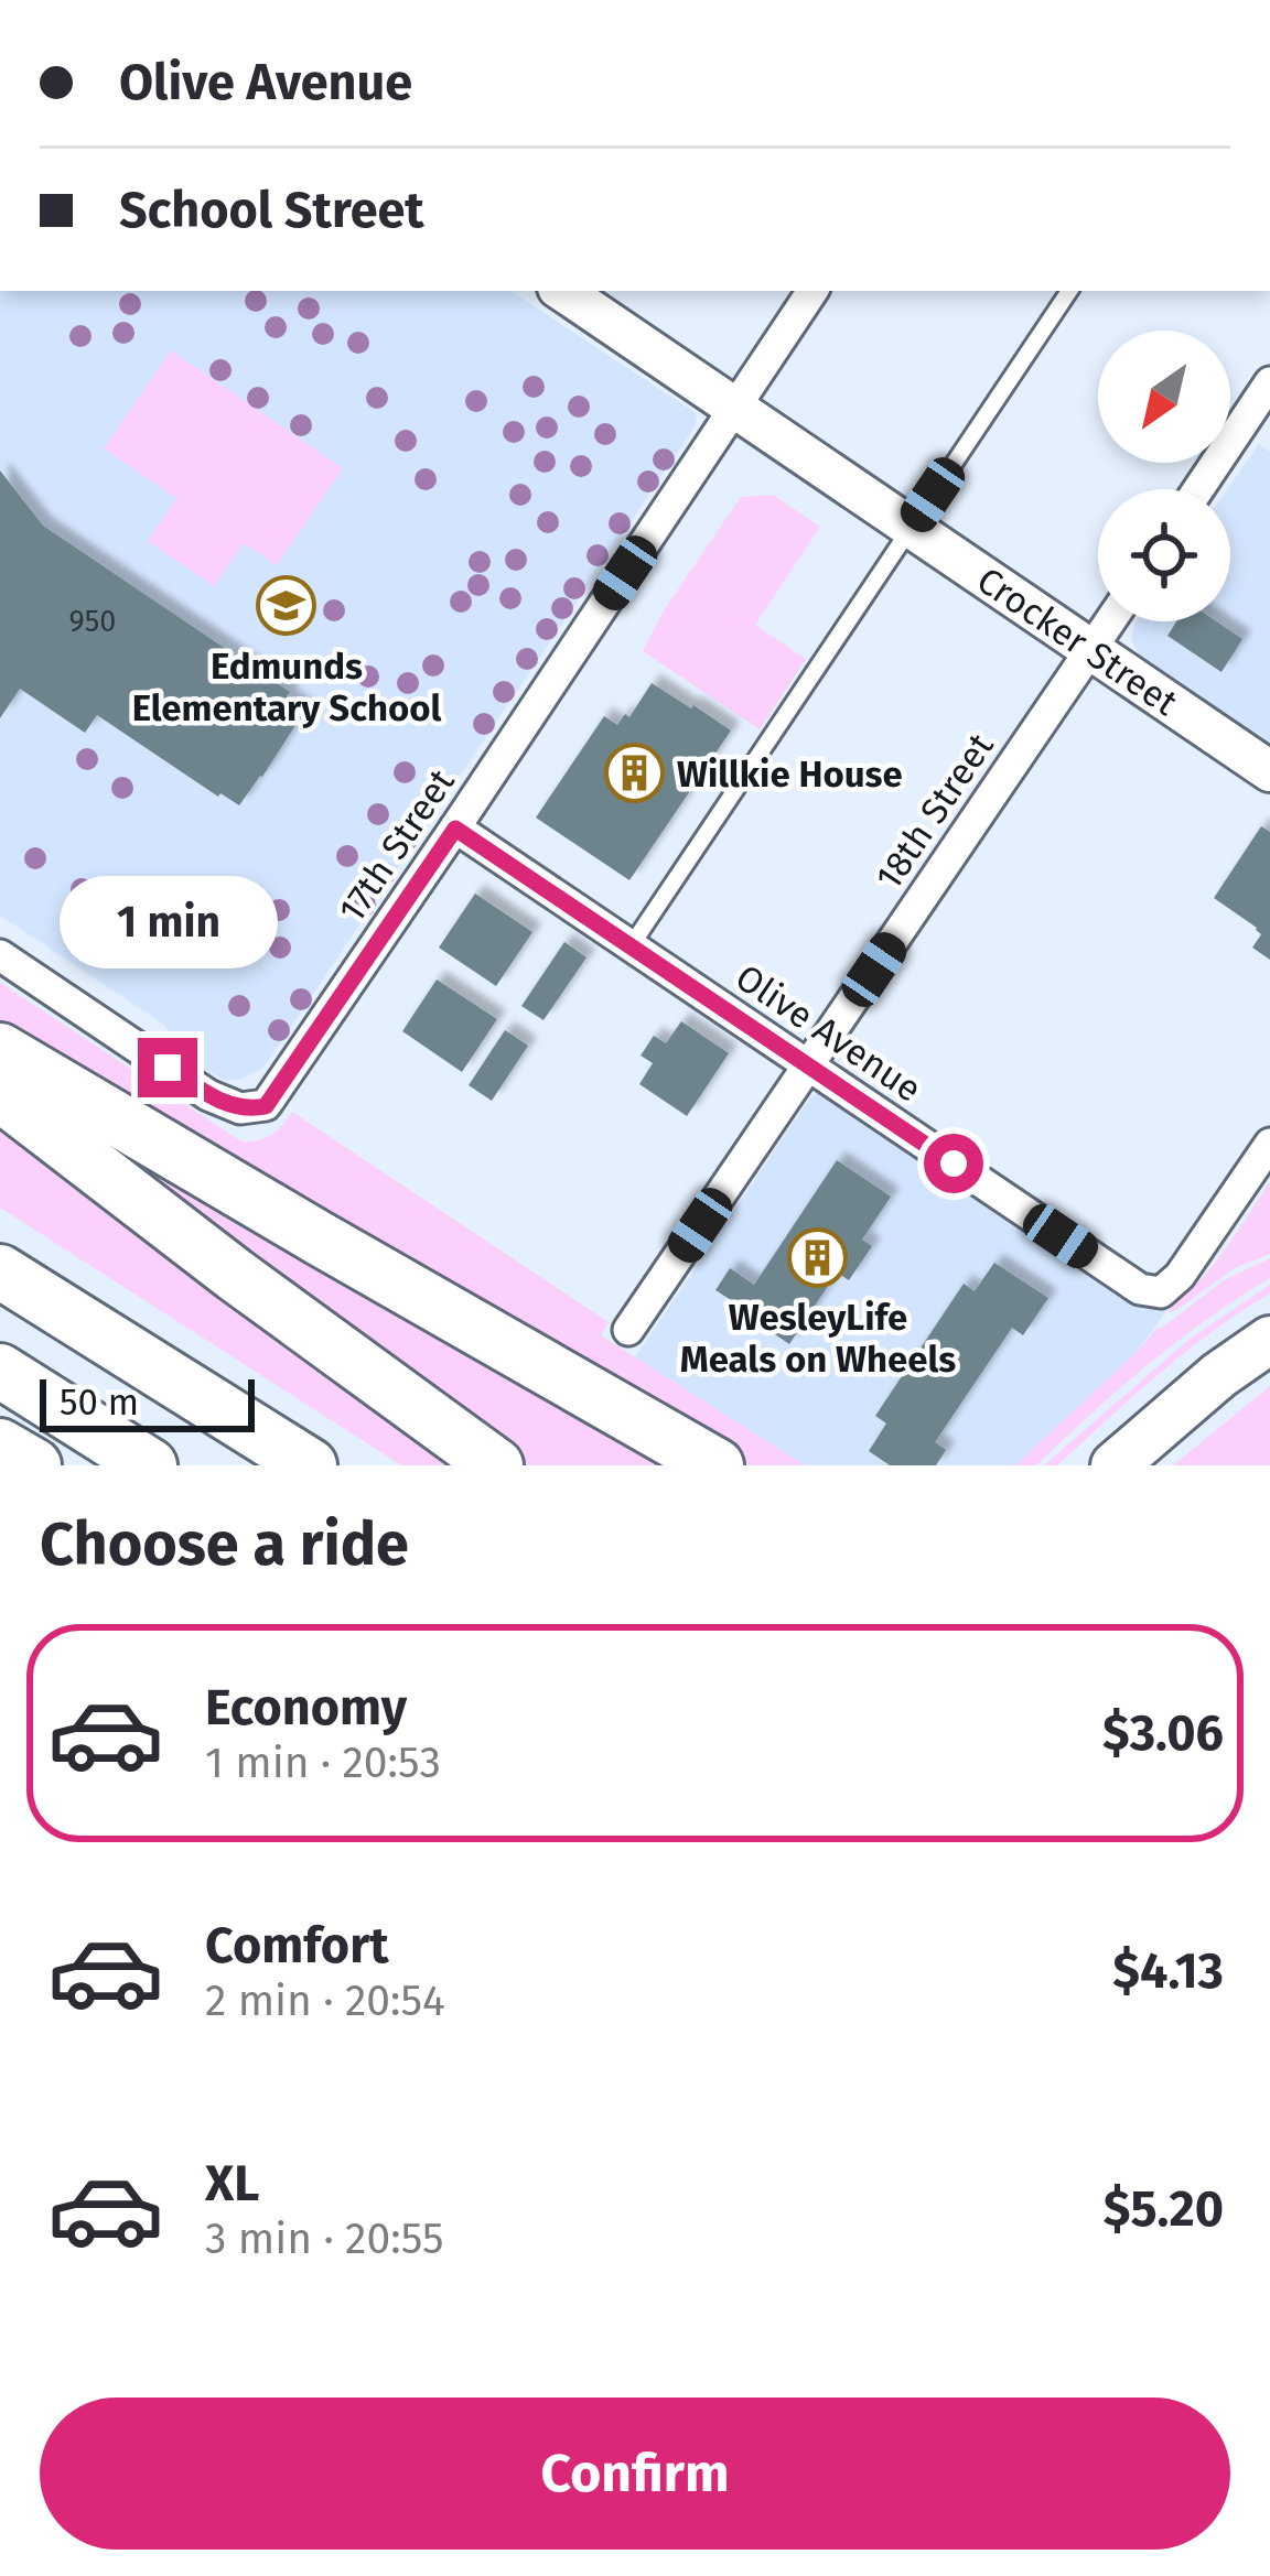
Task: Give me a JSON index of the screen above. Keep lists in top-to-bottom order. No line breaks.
{"streets":{"street":["Crocker Street","18th Street","17th Street","Olive Avenue"]},"crossings":[["Crocker Street","18th Street"],["Crocker Street","17th Street"],["18th Street","Olive Avenue"],["17th Street","Olive Avenue"]],"places":{"school or university":["Edmunds Elementary School"],"building":["Willkie House","WesleyLife Meals on Wheels"]},"house_numbers":["950"],"scale_bar":"50 m","north":"bottom left","page":{"banner":["Olive Avenue","School Street"],"bubble":"1 min","scale":"50 m","heading":"Choose a ride","list":[{"name":"Economy","note":"1 min · 20:53","value":"$3.06"},{"name":"Comfort","note":"2 min · 20:54","value":"$4.13"},{"name":"XL","note":"3 min · 20:55","value":"$5.20"}],"buttons":"Confirm"}}
